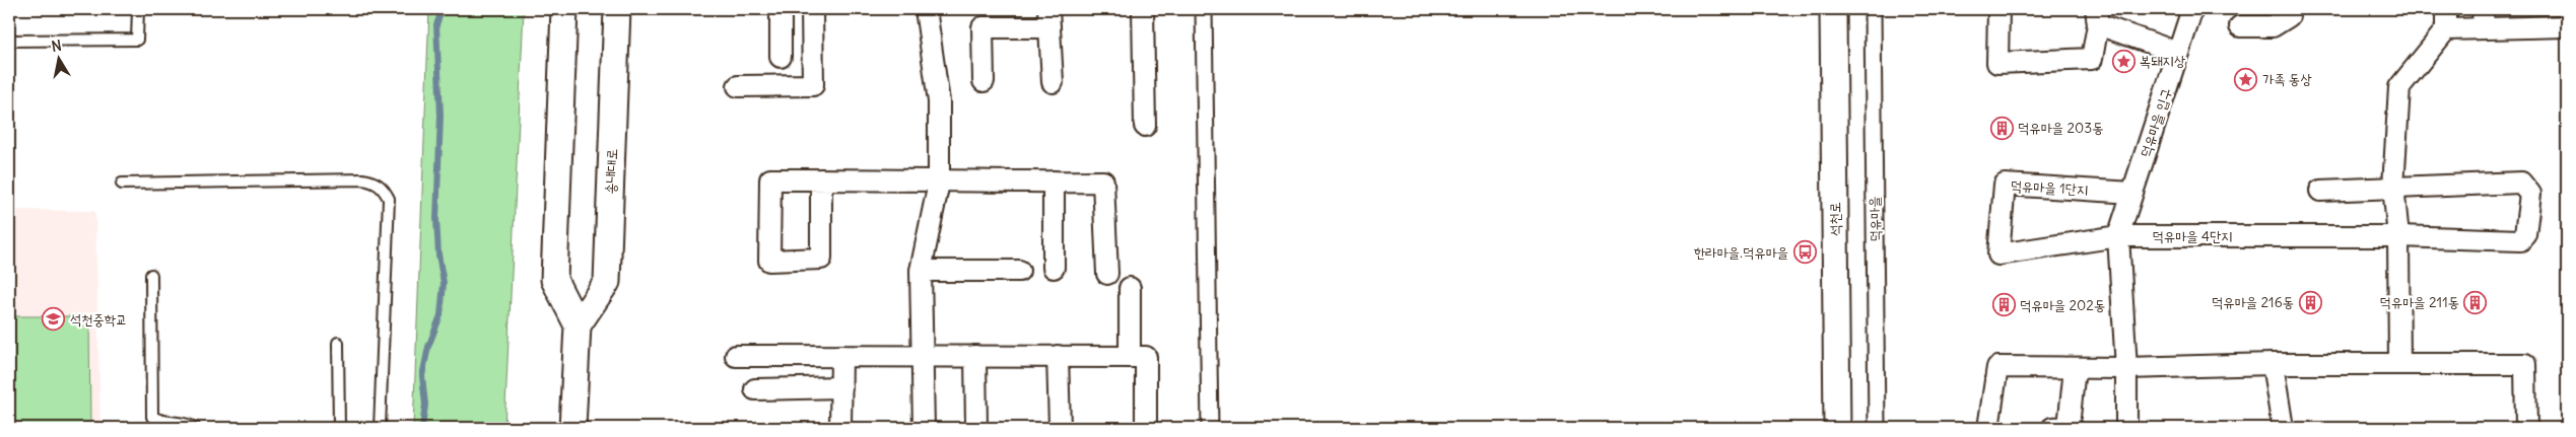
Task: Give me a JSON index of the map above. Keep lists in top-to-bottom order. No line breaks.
{"streets":{"street":["덕유마을 입구","송내대로","덕유마을 1단지","석천로","덕유마을","덕유마을 4단지"]},"crossings":[["덕유마을 입구","덕유마을 1단지"],["덕유마을 입구","덕유마을 4단지"],["덕유마을 1단지","덕유마을 4단지"]],"places":{"place":["복돼지상","가족 동상"],"building":["덕유마을 203동","덕유마을 216동","덕유마을 211동","덕유마을 202동"],"bus stop":["한라마을.덕유마을"],"school or university":["석천중학교"]},"north":"top"}
